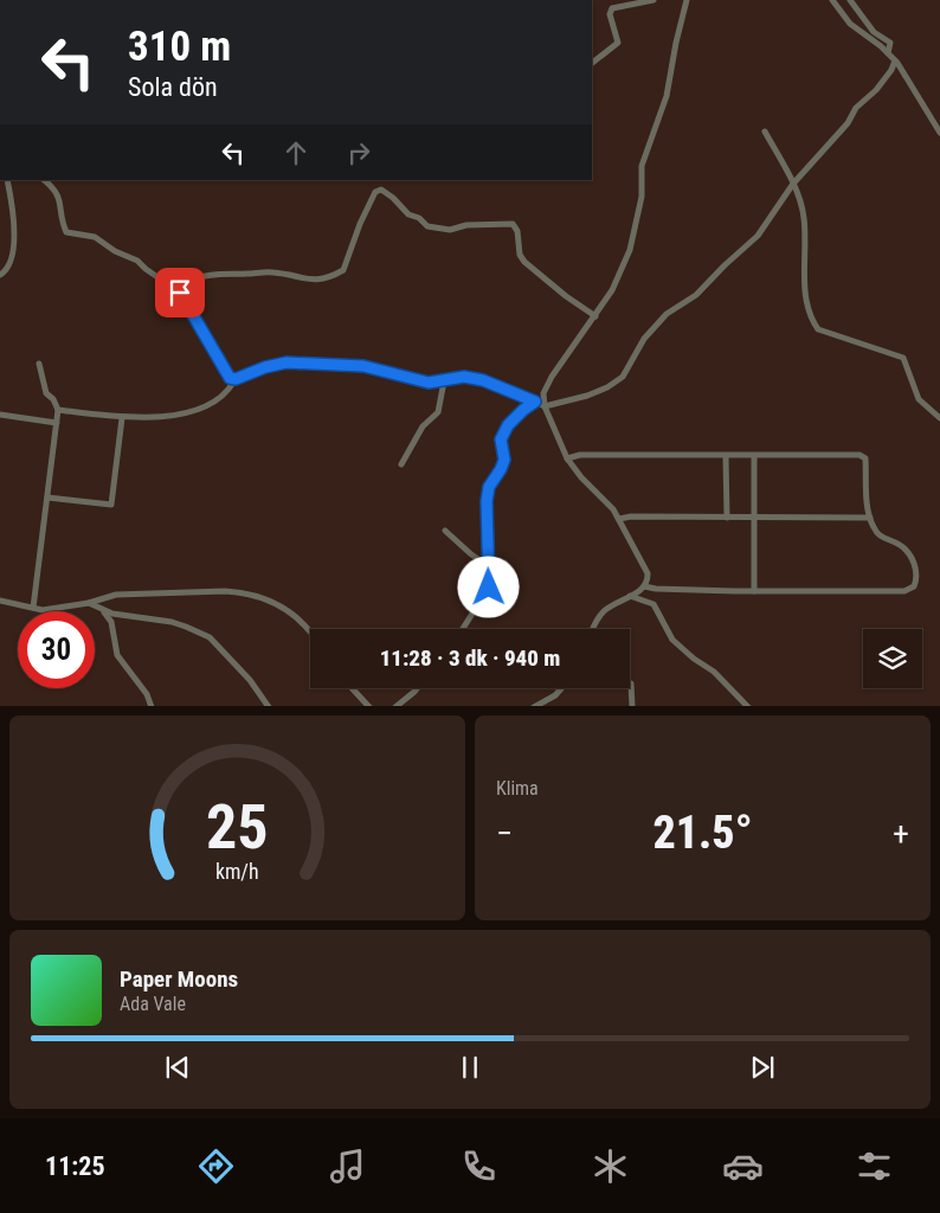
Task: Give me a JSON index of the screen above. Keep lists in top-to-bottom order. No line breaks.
{"page":{"turn":["310 m","Sola dön"],"limit":"30","trip":"11:28 · 3 dk · 940 m","tile":"Klima","heat":["−","21.5°","+"],"song":["Paper Moons","Ada Vale"],"tabs":"11:25","gauge":["25","km/h"]}}
